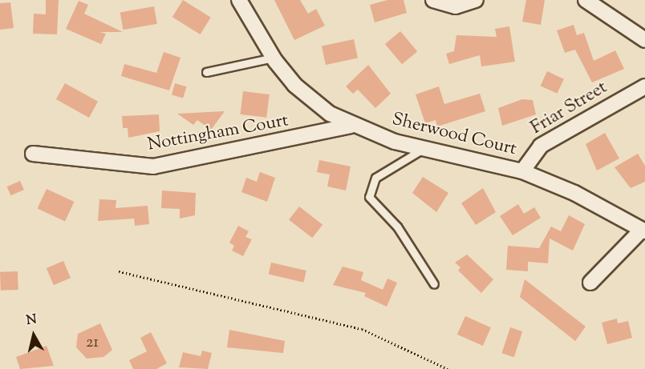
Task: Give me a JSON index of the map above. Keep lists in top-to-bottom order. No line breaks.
{"streets":{"street":["Friar Street","Nottingham Court","Sherwood Court"]},"crossings":[["Friar Street","Sherwood Court"],["Nottingham Court","Sherwood Court"]],"house_numbers":["21"],"north":"top"}
